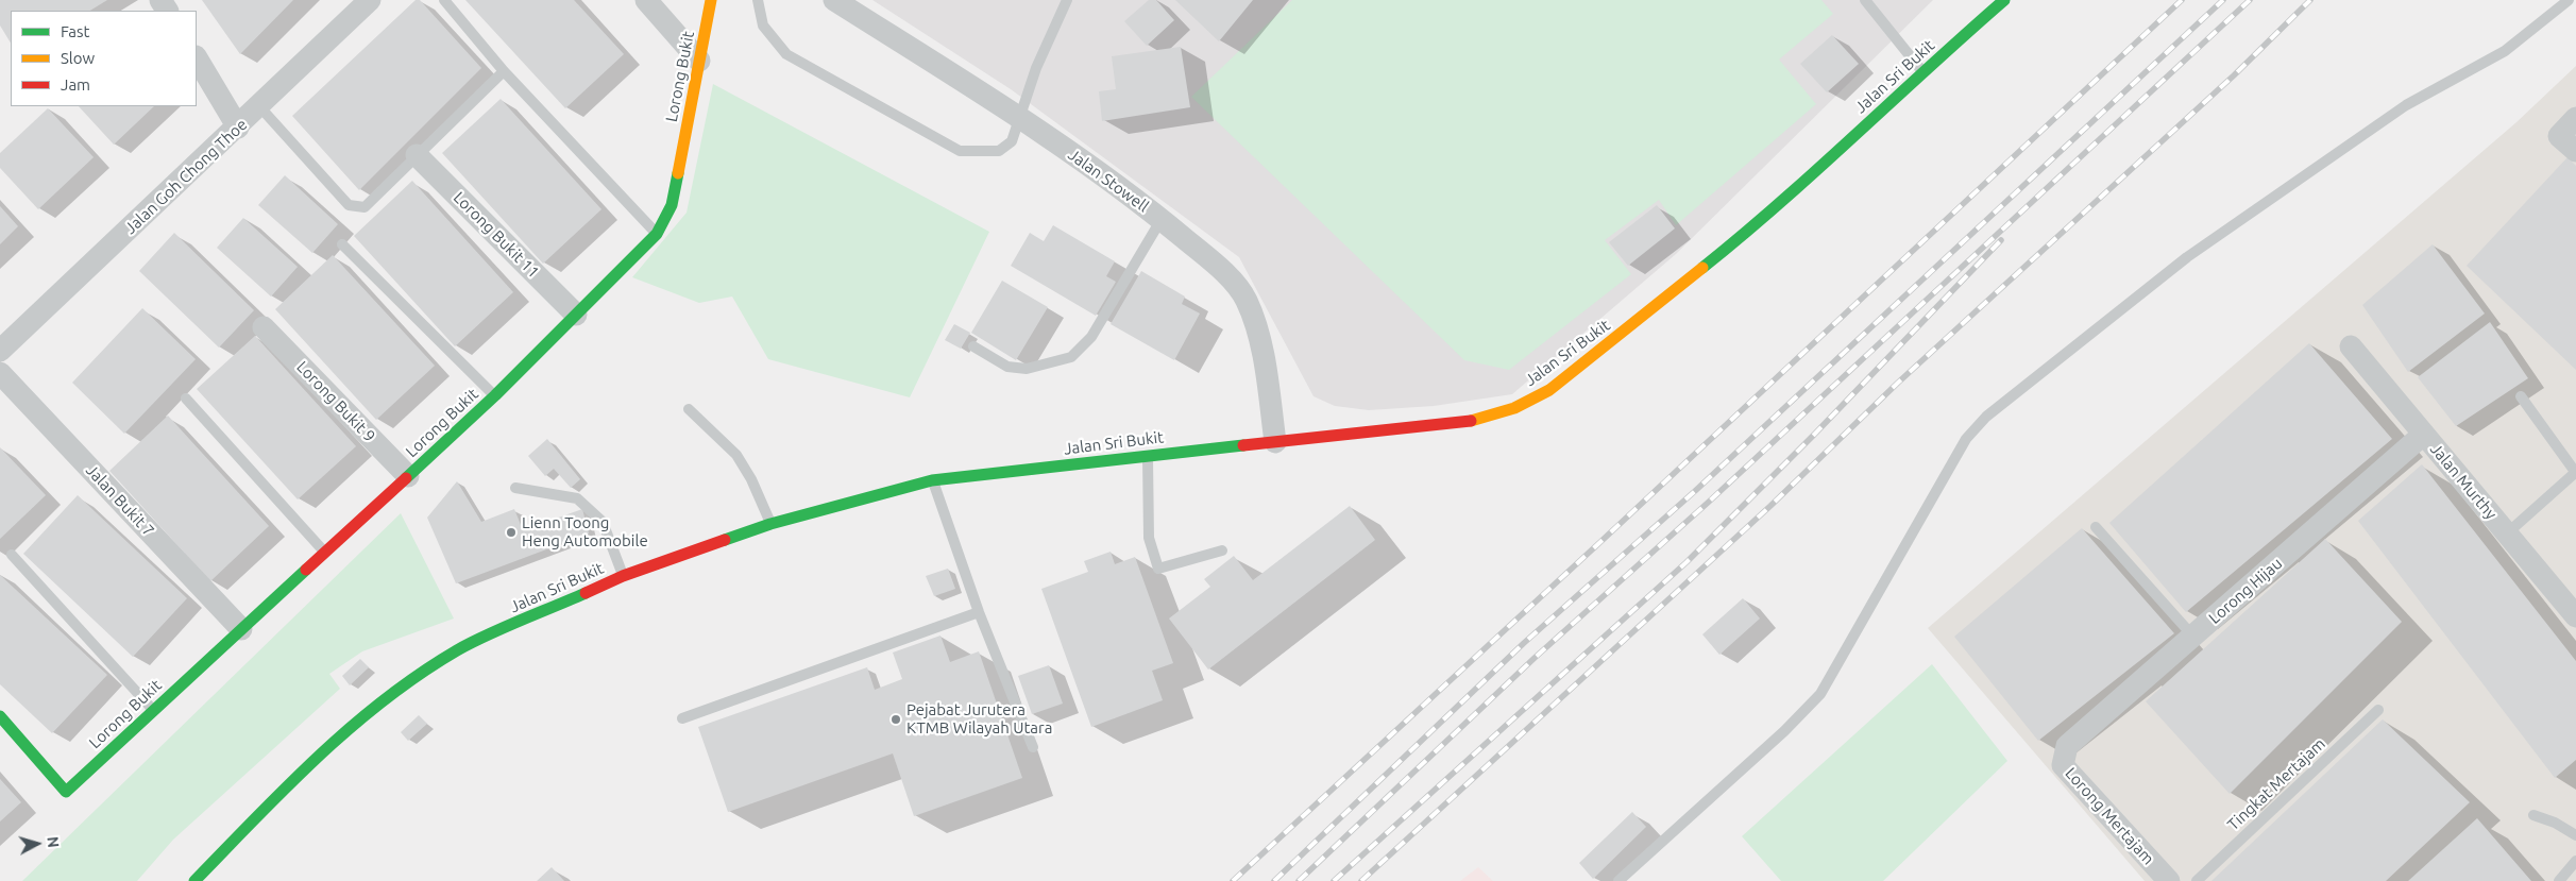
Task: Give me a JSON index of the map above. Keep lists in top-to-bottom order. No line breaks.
{"streets":{"street":["Lorong Bukit","Jalan Sri Bukit","Jalan Goh Chong Thoe","Jalan Stowell","Lorong Bukit 11","Lorong Bukit 9","Jalan Murthy","Jalan Bukit 7","Lorong Hijau","Lorong Mertajam"],"lane":["Tingkat Mertajam"]},"crossings":[["Lorong Bukit","Lorong Bukit 11"],["Lorong Bukit","Lorong Bukit 9"],["Lorong Bukit","Jalan Bukit 7"],["Jalan Sri Bukit","Jalan Stowell"],["Jalan Murthy","Lorong Hijau"],["Lorong Hijau","Lorong Mertajam"]],"places":["Lienn Toong Heng Automobile","Pejabat Jurutera KTMB Wilayah Utara"],"legend":["Fast","Slow","Jam"],"north":"right"}
